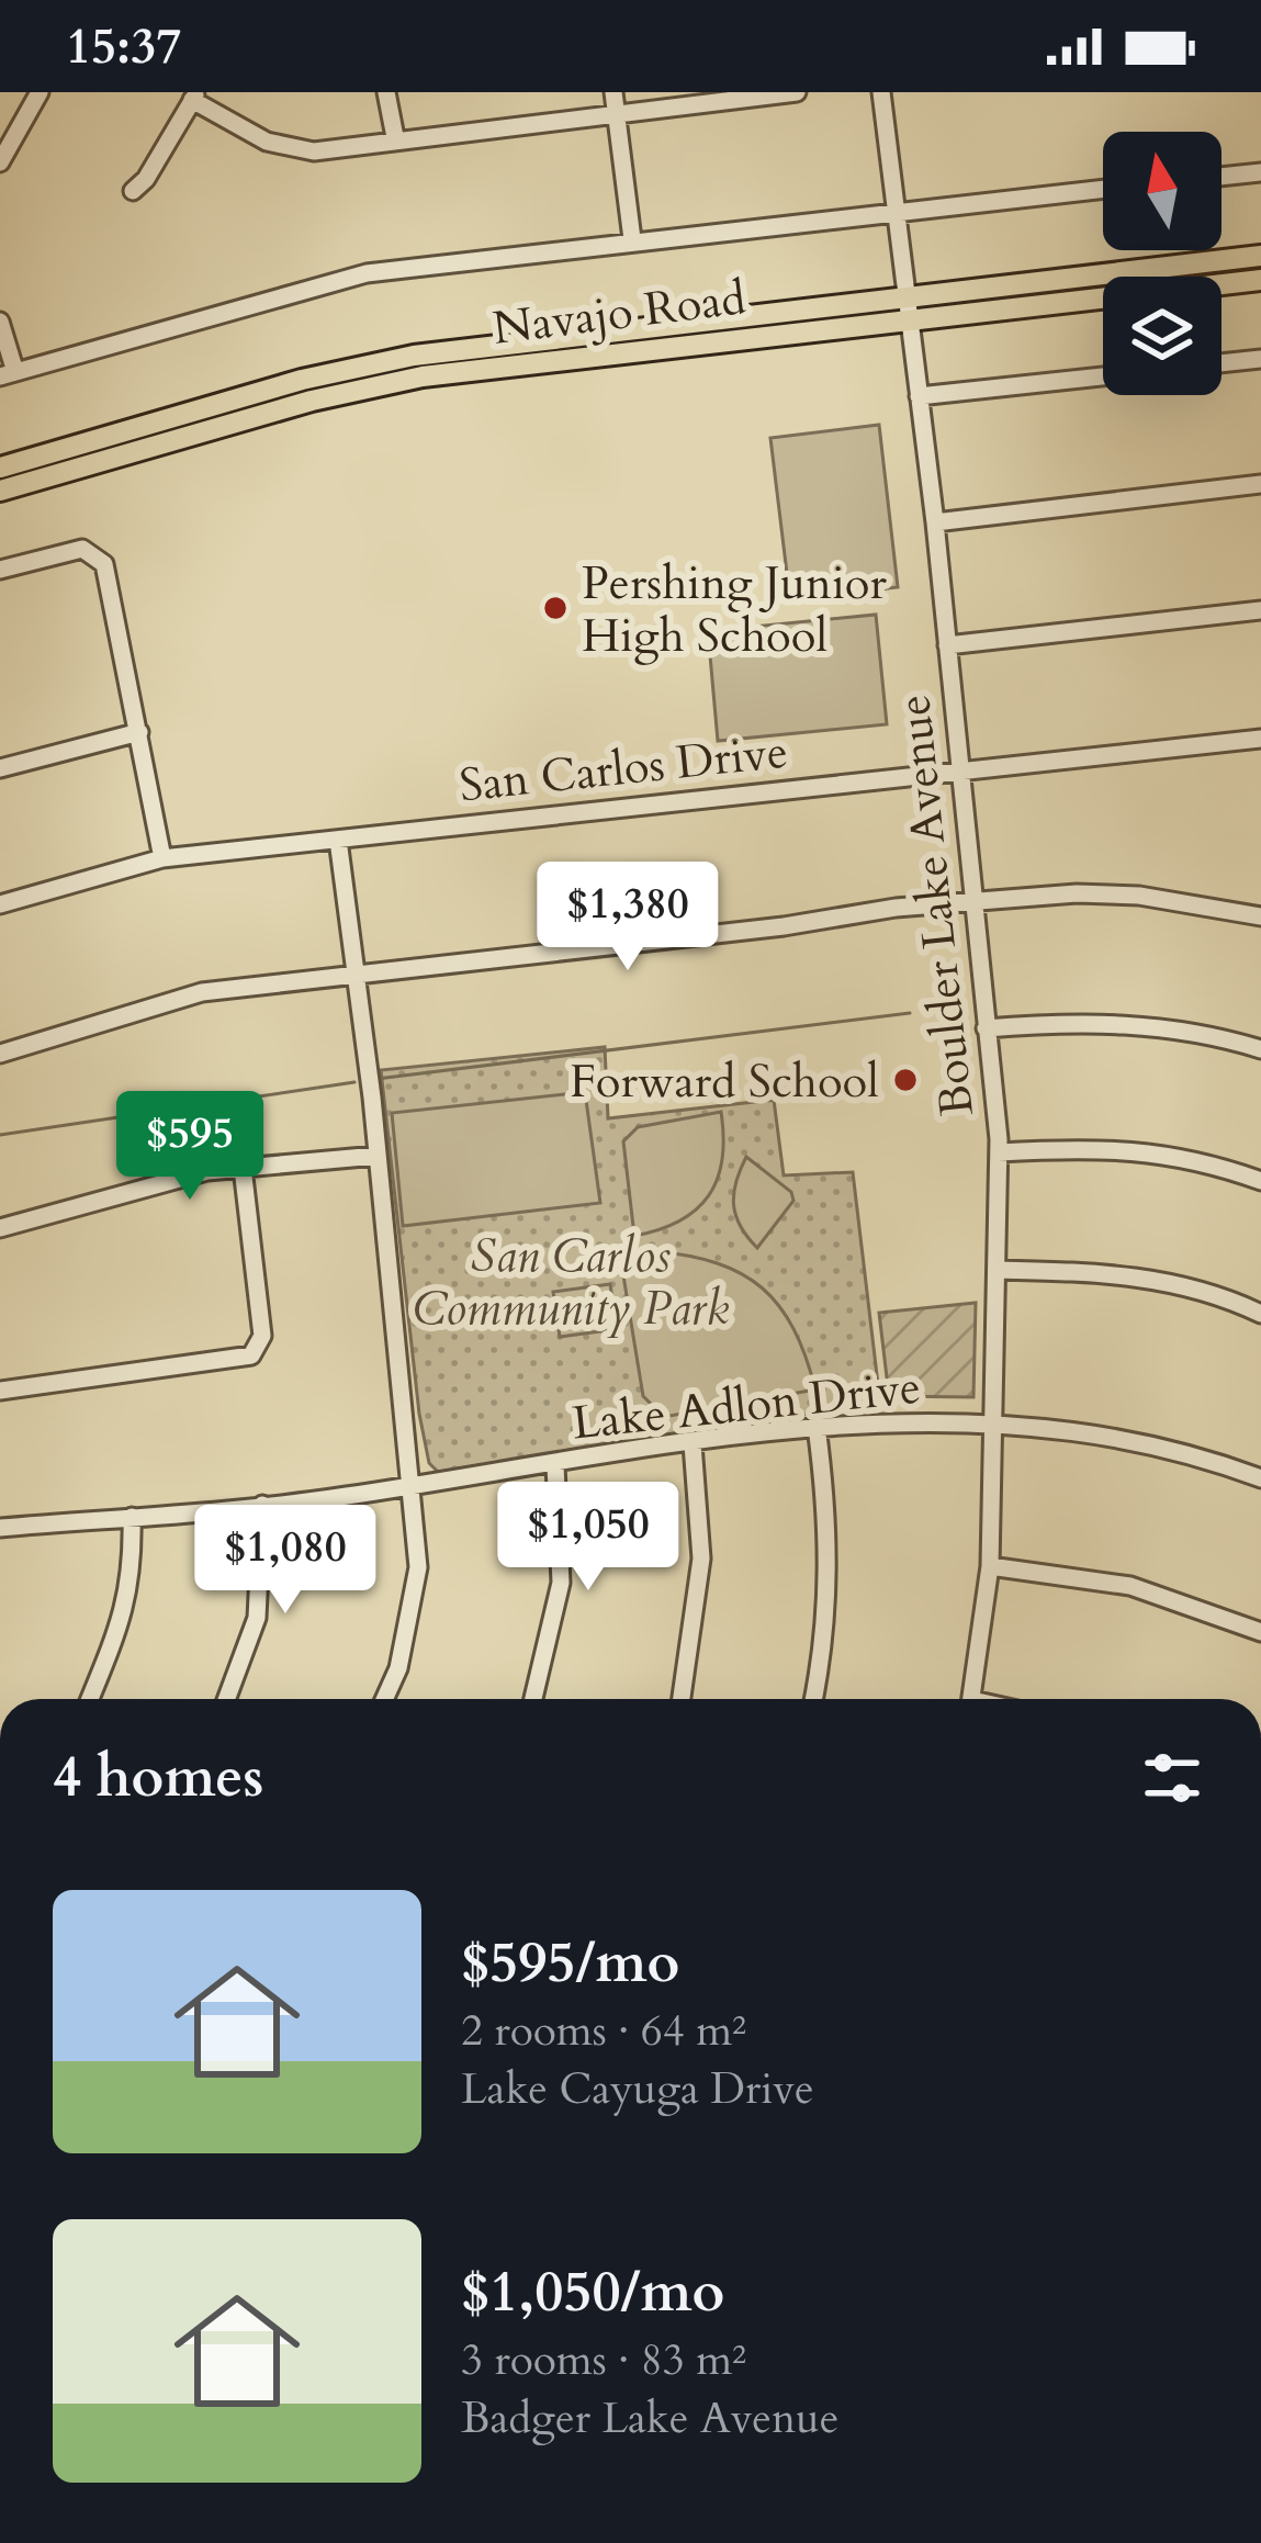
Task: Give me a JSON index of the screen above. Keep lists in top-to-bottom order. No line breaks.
{"streets":{"main road":["Navajo Road"],"street":["San Carlos Drive","Boulder Lake Avenue","Lake Adlon Drive"]},"crossings":[["Navajo Road","Boulder Lake Avenue"],["San Carlos Drive","Boulder Lake Avenue"],["Boulder Lake Avenue","Lake Adlon Drive"]],"parks":["San Carlos Community Park"],"places":["Pershing Junior High School","Forward School"],"north":"top","page":{"status":"15:37","price":["$1,380","$595","$1,050","$1,080"],"heading":"4 homes","list":[{"name":"$595/mo","note":"2 rooms · 64 m² · Lake Cayuga Drive"},{"name":"$1,050/mo","note":"3 rooms · 83 m² · Badger Lake Avenue"}]}}
